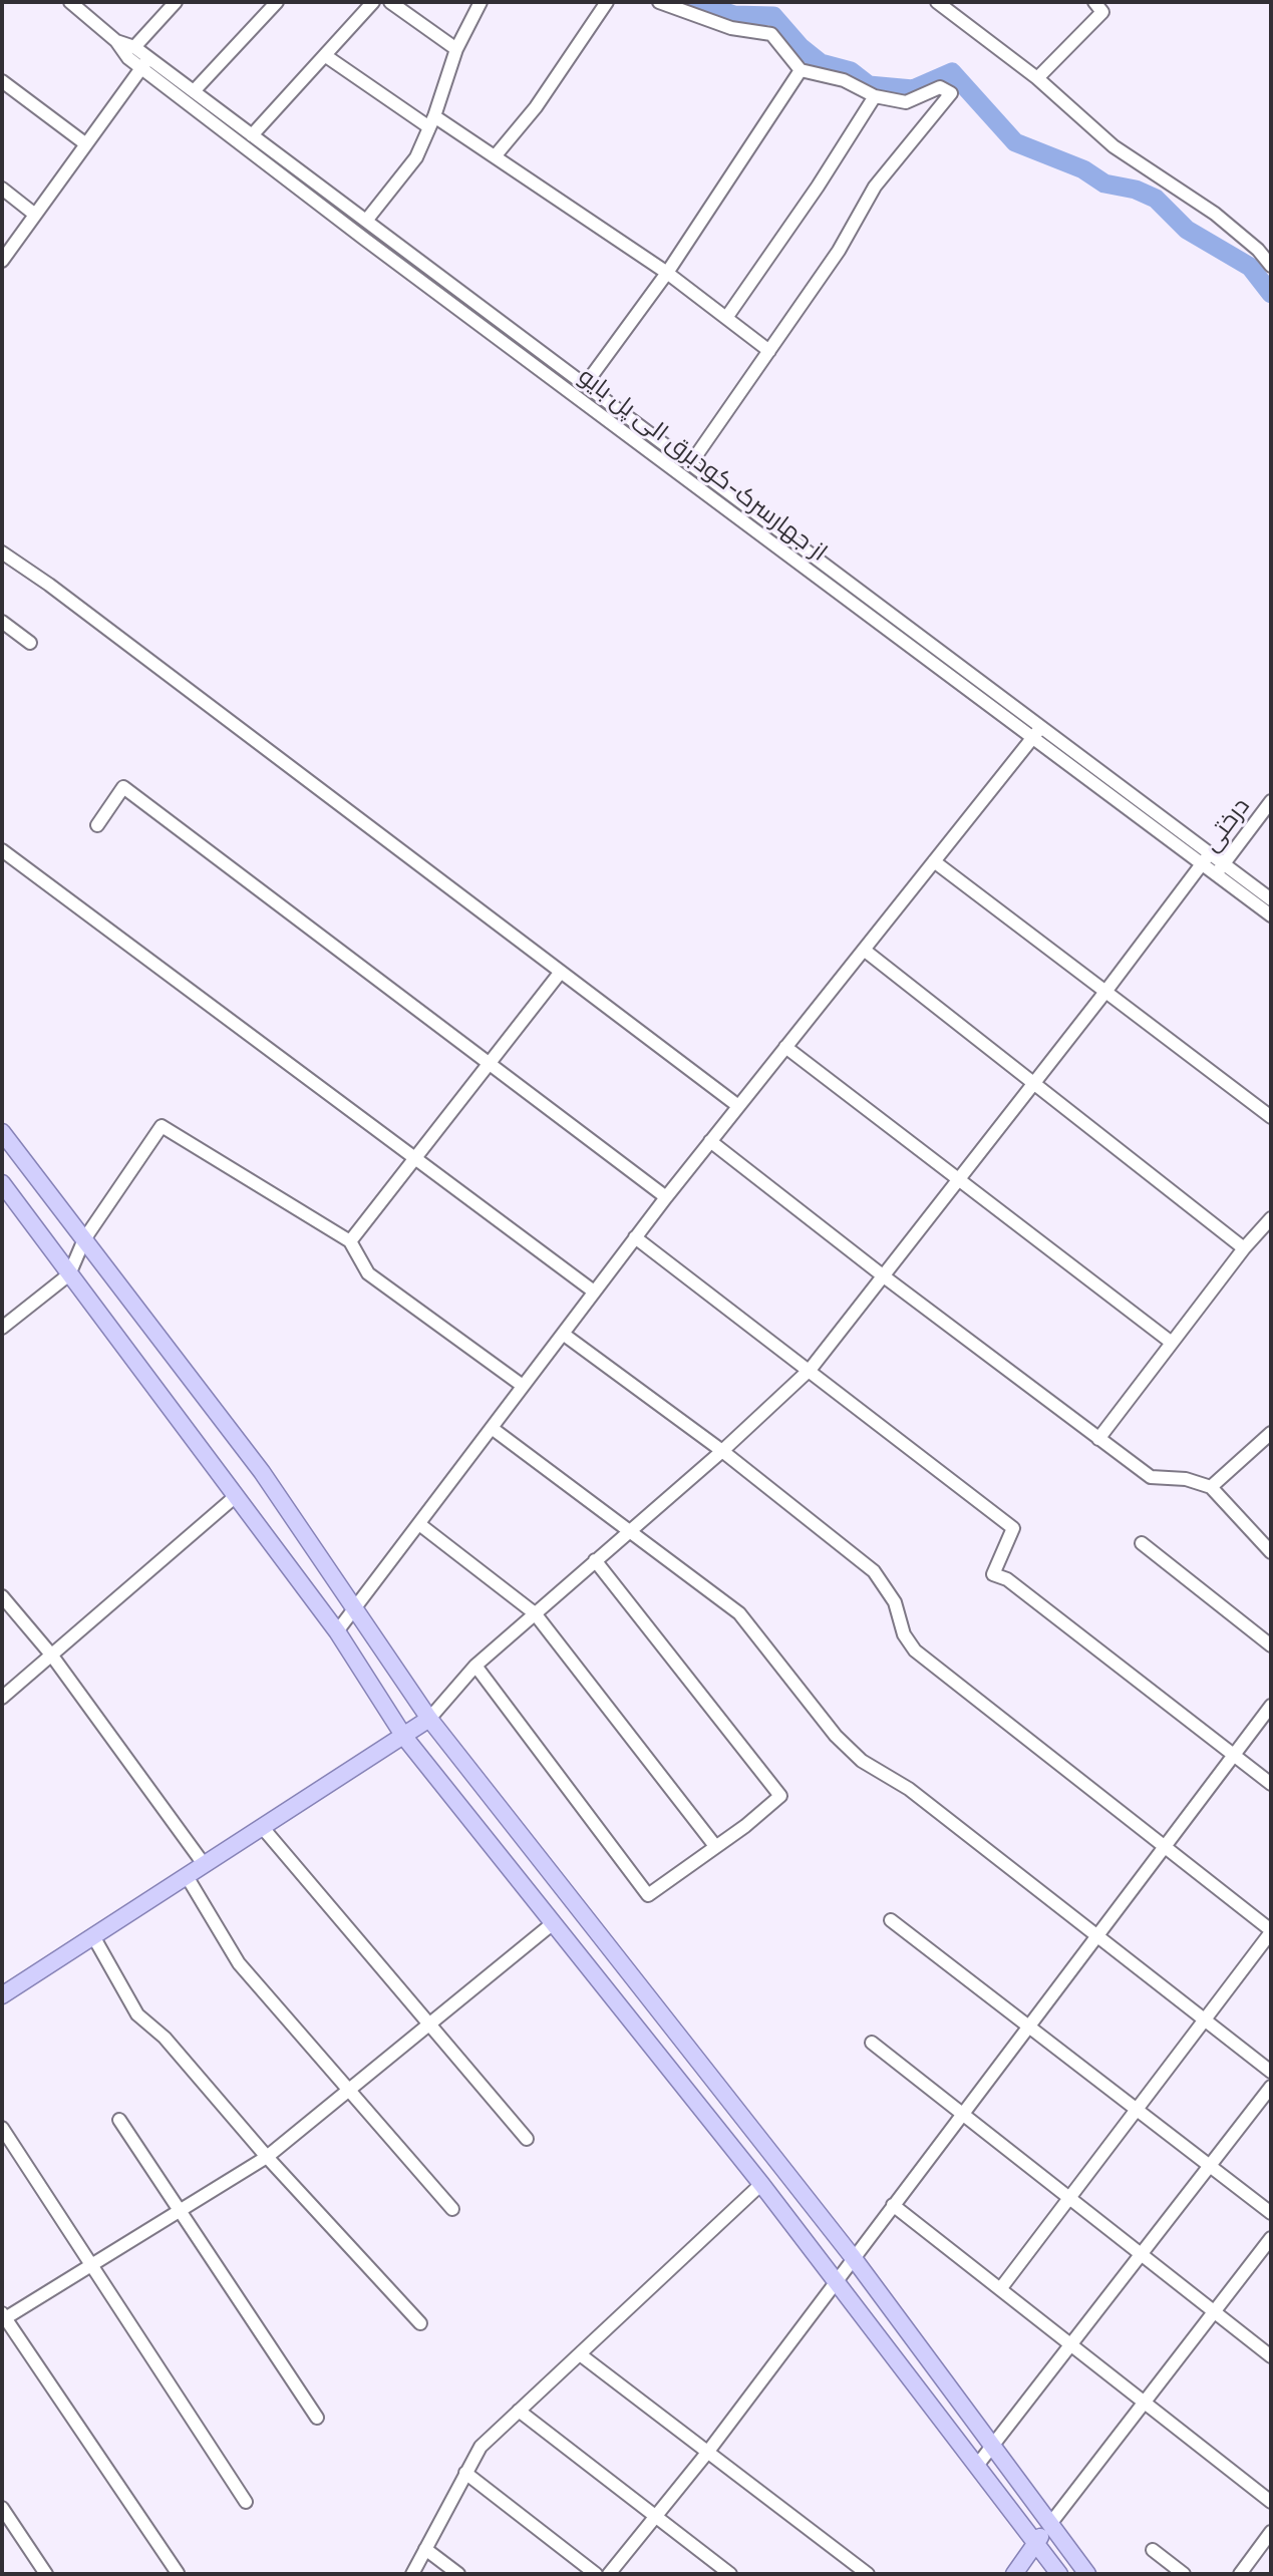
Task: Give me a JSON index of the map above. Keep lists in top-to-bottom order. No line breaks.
{"streets":{"street":["از جهارسرک-کودبرق الی پل بایو","درختی"]},"crossings":[["از جهارسرک-کودبرق الی پل بایو","درختی"]]}
